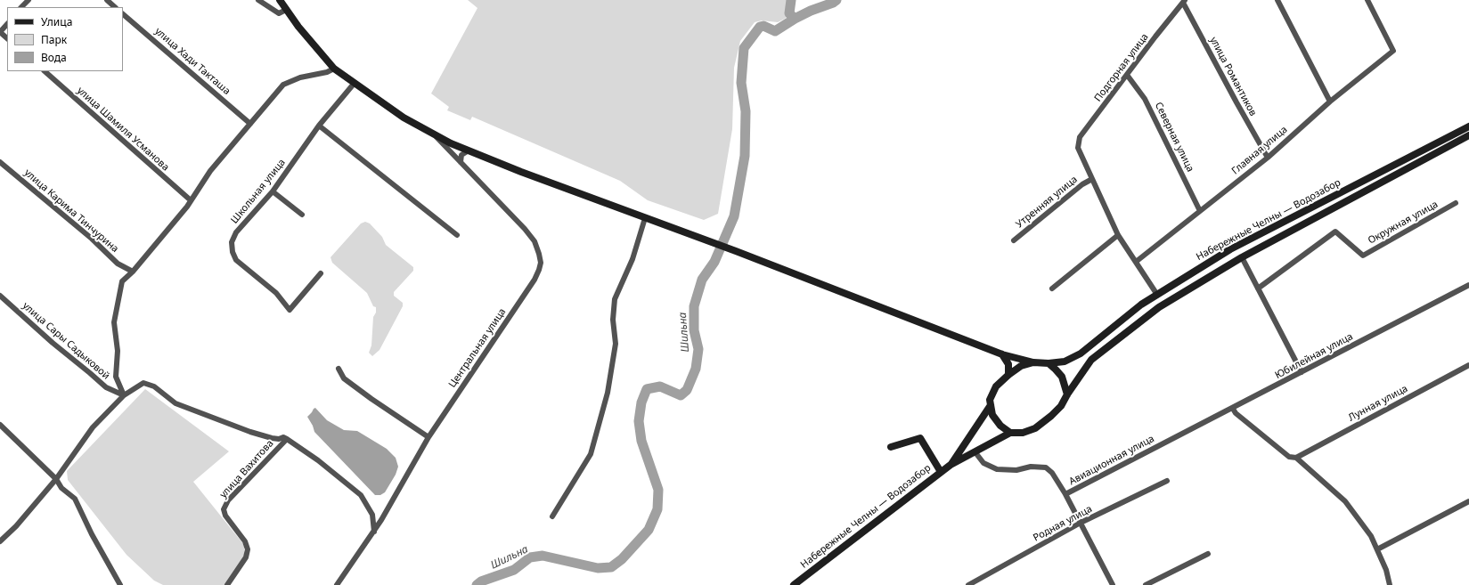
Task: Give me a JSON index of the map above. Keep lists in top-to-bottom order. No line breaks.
{"streets":{"main road":["Набережные Челны — Водозабор"],"street":["улица Хади Такташа","Подгорная улица","улица Романтиков","улица Шамиля Усманова","Северная улица","Главная улица","Школьная улица","Утренняя улица","улица Карима Тинчурина","Окружная улица","улица Сары Садыковой","Центральная улица","Юбилейная улица","Лунная улица","Авиационная улица","улица Вахитова","Родная улица"]},"crossings":[["Подгорная улица","улица Романтиков"],["Подгорная улица","Северная улица"],["Подгорная улица","Утренняя улица"],["улица Романтиков","Главная улица"],["Северная улица","Главная улица"],["Юбилейная улица","Авиационная улица"]],"water":["Шильна"],"legend":["Улица","Парк","Вода"]}
